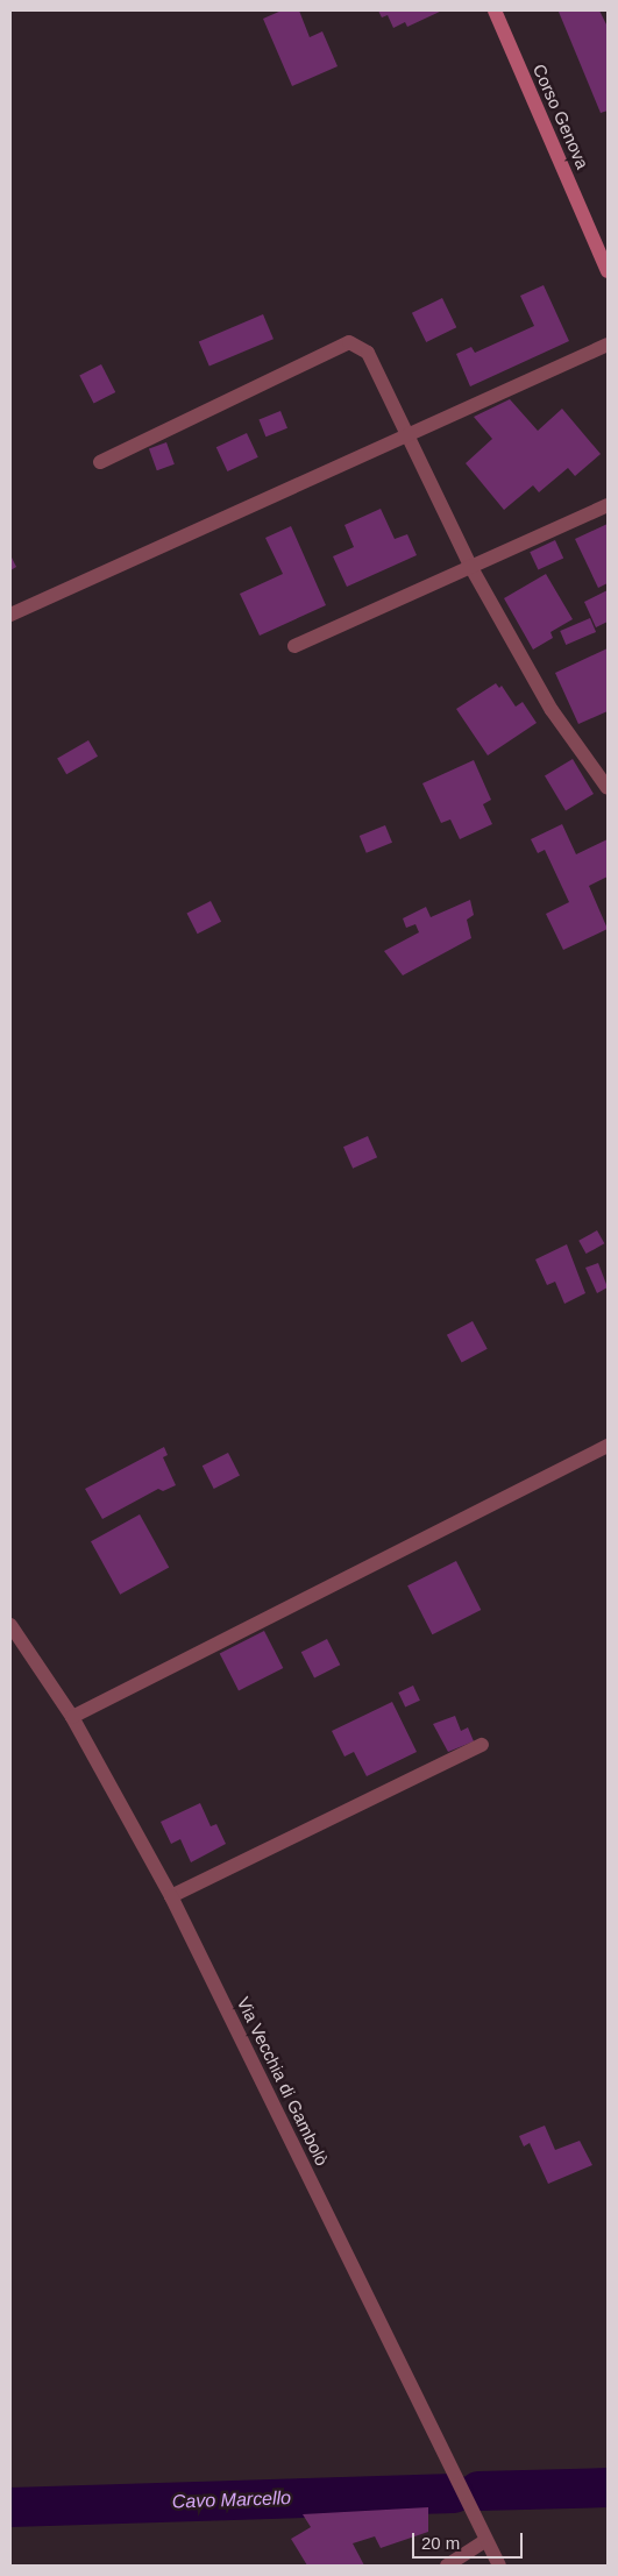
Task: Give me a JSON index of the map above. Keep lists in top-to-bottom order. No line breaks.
{"streets":{"main road":["Corso Genova"],"street":["Via Vecchia di Gambolò"]},"water":["Cavo Marcello"],"scale_bar":"20 m"}
